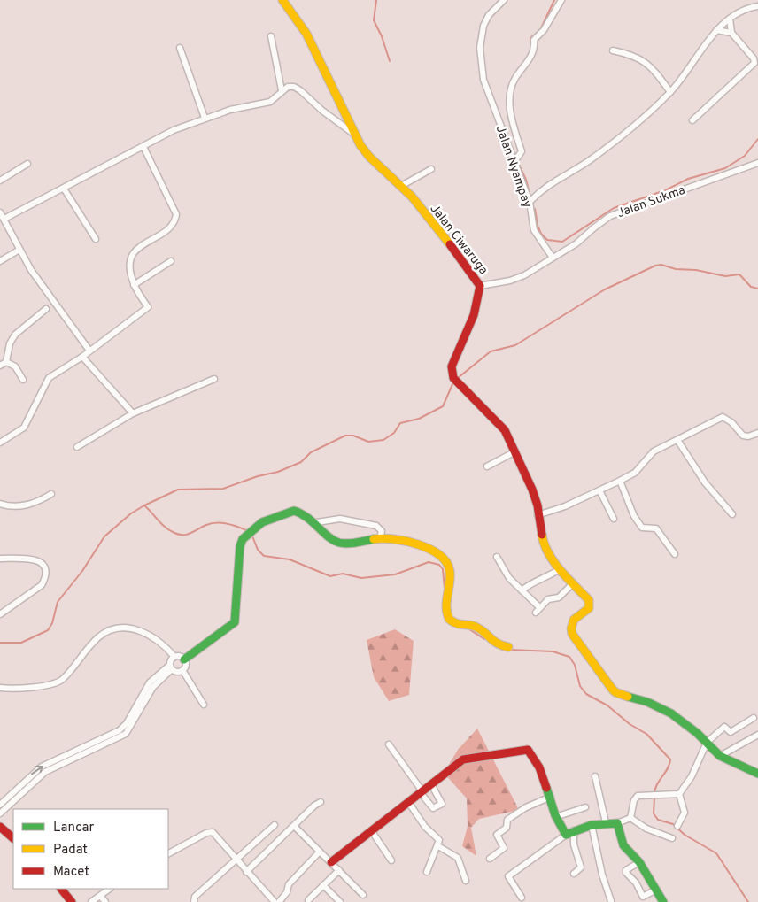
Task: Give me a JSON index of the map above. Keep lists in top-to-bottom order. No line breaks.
{"streets":{"street":["Jalan Nyampay","Jalan Sukma","Jalan Ciwaruga"]},"crossings":[["Jalan Nyampay","Jalan Sukma"]],"legend":["Lancar","Padat","Macet"]}
